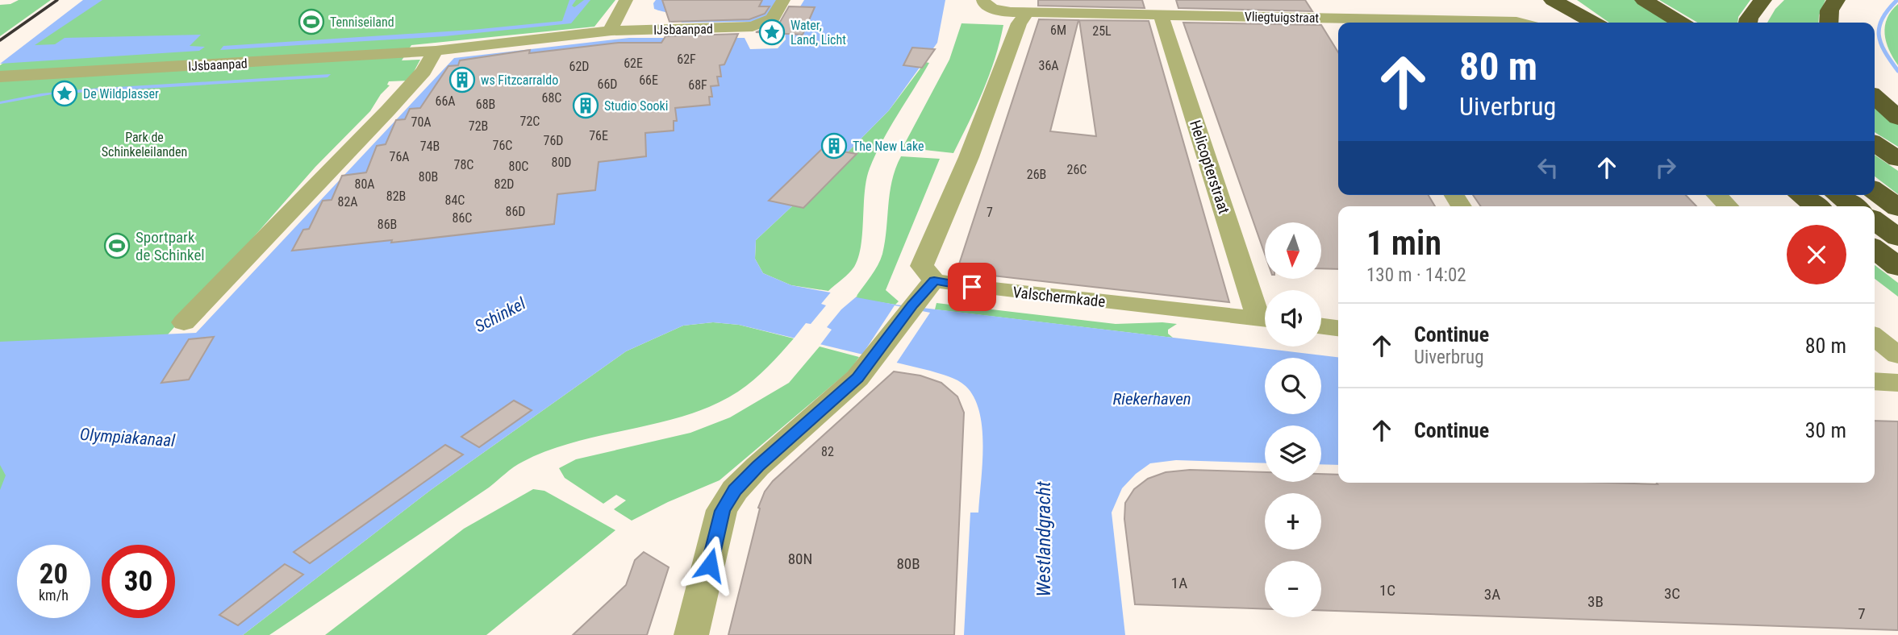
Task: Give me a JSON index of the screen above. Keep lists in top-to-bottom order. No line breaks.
{"streets":{"street":["Vliegtuigstraat","IJsbaanpad","Helicopterstraat","Valschermkade"]},"crossings":[["Vliegtuigstraat","Helicopterstraat"]],"water":["Schinkel","Riekerhaven","Olympiakanaal","Westlandgracht"],"parks":["Park de Schinkeleilanden"],"places":{"sports":["Tenniseiland","Sportpark de Schinkel"],"place":["Water, Land, Licht","De Wildplasser"],"building":["ws Fitzcarraldo","Studio Sooki","The New Lake"]},"house_numbers":["6M","25L","62F","62E","36A","62D","66E","66D","68F","68C","66A","68B","72C","70A","72B","76E","76D","76C","74B","76A","80D","78C","80C","26C","26B","80B","80A","82D","82B","84C","82A","86D","7","86C","86B","82","80N","80B","1A","1C","3C","3A","3B","7"],"north":"bottom","page":{"turn":["80 m","Uiverbrug"],"heading":["1 min","130 m · 14:02"],"map_buttons":["+","−"],"list":[{"name":"Continue","note":"Uiverbrug","value":"80 m"},{"name":"Continue","value":"30 m"}],"speed":"20 km/h","limit":"30"}}
